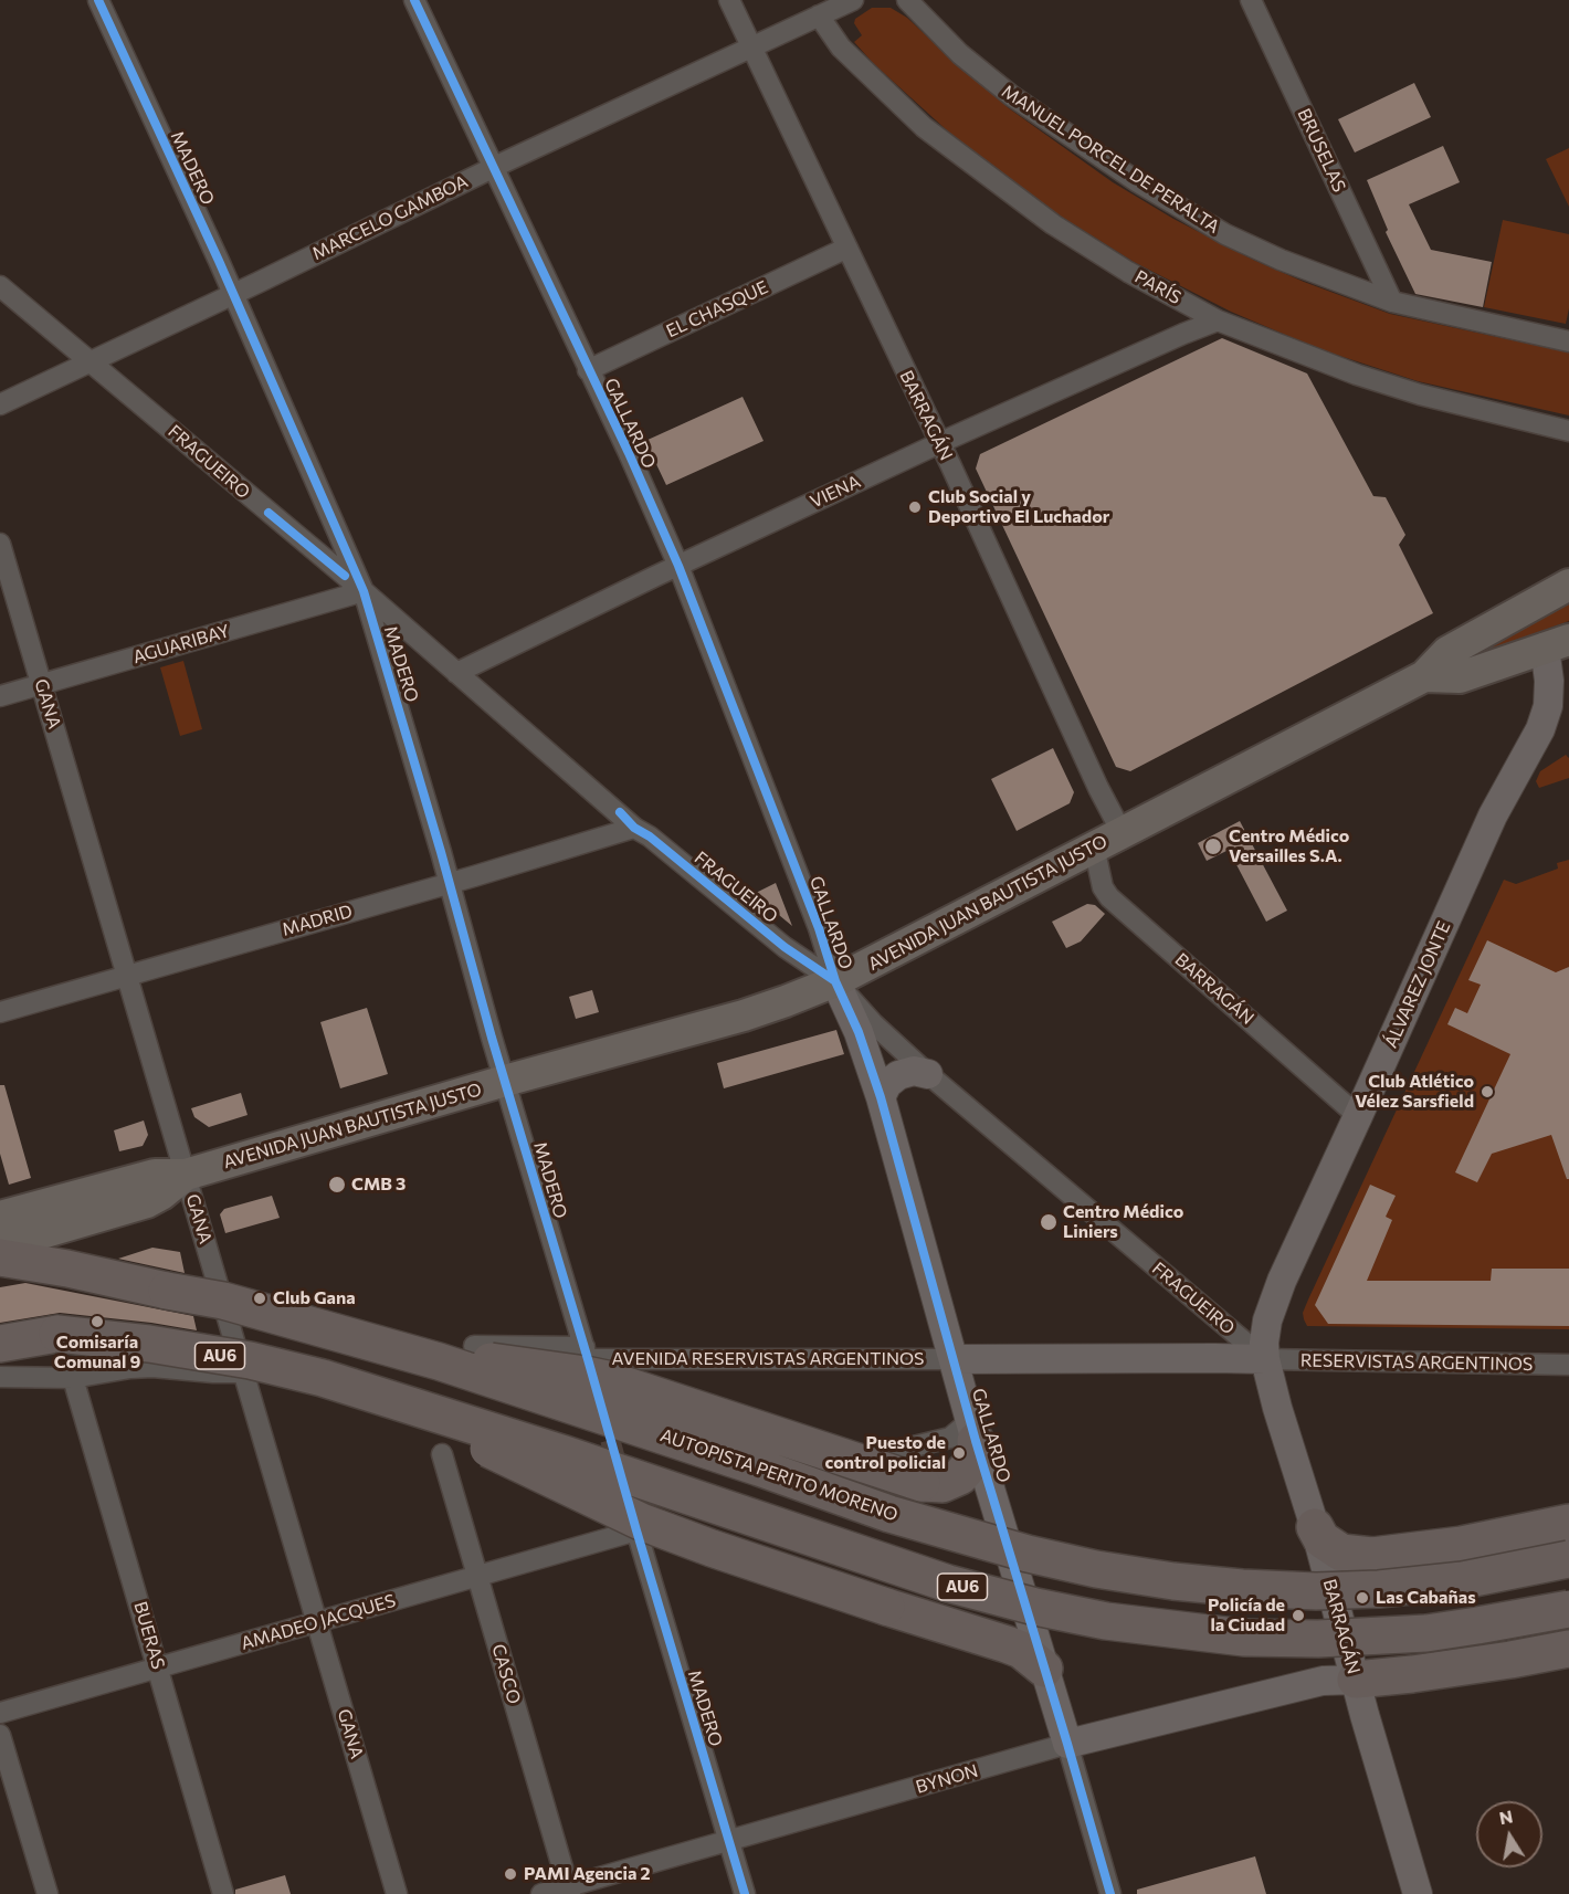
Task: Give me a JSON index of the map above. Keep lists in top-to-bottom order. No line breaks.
{"streets":{"highway":["AU6","AUTOPISTA PERITO MORENO"],"main road":["AVENIDA JUAN BAUTISTA JUSTO"],"street":["BRUSELAS","MANUEL PORCEL DE PERALTA","MADERO","MARCELO GAMBOA","PARÍS","EL CHASQUE","BARRAGÁN","GALLARDO","FRAGUEIRO","VIENA","AGUARIBAY","GANA","MADRID","ÁLVAREZ JONTE","AVENIDA RESERVISTAS ARGENTINOS","RESERVISTAS ARGENTINOS","AMADEO JACQUES","BUERAS","CASCO","BYNON"]},"crossings":[["BRUSELAS","MANUEL PORCEL DE PERALTA"],["MADERO","MARCELO GAMBOA"],["MADERO","FRAGUEIRO"],["MADERO","AGUARIBAY"],["MADERO","AVENIDA JUAN BAUTISTA JUSTO"],["MADERO","MADRID"],["MADERO","AVENIDA RESERVISTAS ARGENTINOS"],["MADERO","AMADEO JACQUES"],["MADERO","BYNON"],["MARCELO GAMBOA","PARÍS"],["MARCELO GAMBOA","BARRAGÁN"],["MARCELO GAMBOA","GALLARDO"],["MARCELO GAMBOA","FRAGUEIRO"],["PARÍS","VIENA"],["EL CHASQUE","BARRAGÁN"],["EL CHASQUE","GALLARDO"],["BARRAGÁN","FRAGUEIRO"],["BARRAGÁN","VIENA"],["BARRAGÁN","AVENIDA JUAN BAUTISTA JUSTO"],["BARRAGÁN","ÁLVAREZ JONTE"],["BARRAGÁN","AVENIDA RESERVISTAS ARGENTINOS"],["BARRAGÁN","RESERVISTAS ARGENTINOS"],["BARRAGÁN","BYNON"],["GALLARDO","FRAGUEIRO"],["GALLARDO","VIENA"],["GALLARDO","AVENIDA JUAN BAUTISTA JUSTO"],["GALLARDO","AVENIDA RESERVISTAS ARGENTINOS"],["GALLARDO","BYNON"],["FRAGUEIRO","VIENA"],["FRAGUEIRO","AGUARIBAY"],["FRAGUEIRO","AVENIDA JUAN BAUTISTA JUSTO"],["FRAGUEIRO","MADRID"],["FRAGUEIRO","ÁLVAREZ JONTE"],["FRAGUEIRO","AVENIDA RESERVISTAS ARGENTINOS"],["FRAGUEIRO","RESERVISTAS ARGENTINOS"],["AGUARIBAY","GANA"],["GANA","AVENIDA JUAN BAUTISTA JUSTO"],["GANA","MADRID"],["GANA","AMADEO JACQUES"],["AVENIDA JUAN BAUTISTA JUSTO","ÁLVAREZ JONTE"],["ÁLVAREZ JONTE","AVENIDA RESERVISTAS ARGENTINOS"],["ÁLVAREZ JONTE","RESERVISTAS ARGENTINOS"],["AVENIDA RESERVISTAS ARGENTINOS","RESERVISTAS ARGENTINOS"],["AMADEO JACQUES","BUERAS"],["AMADEO JACQUES","CASCO"],["CASCO","BYNON"]],"places":["Club Social y Deportivo El Luchador","Centro Médico Versailles S.A.","Club Atlético Vélez Sarsfield","CMB 3","Centro Médico Liniers","Club Gana","Comisaría Comunal 9","Puesto de control policial","Las Cabañas","Policía de la Ciudad","PAMI Agencia 2"],"north":"top"}
